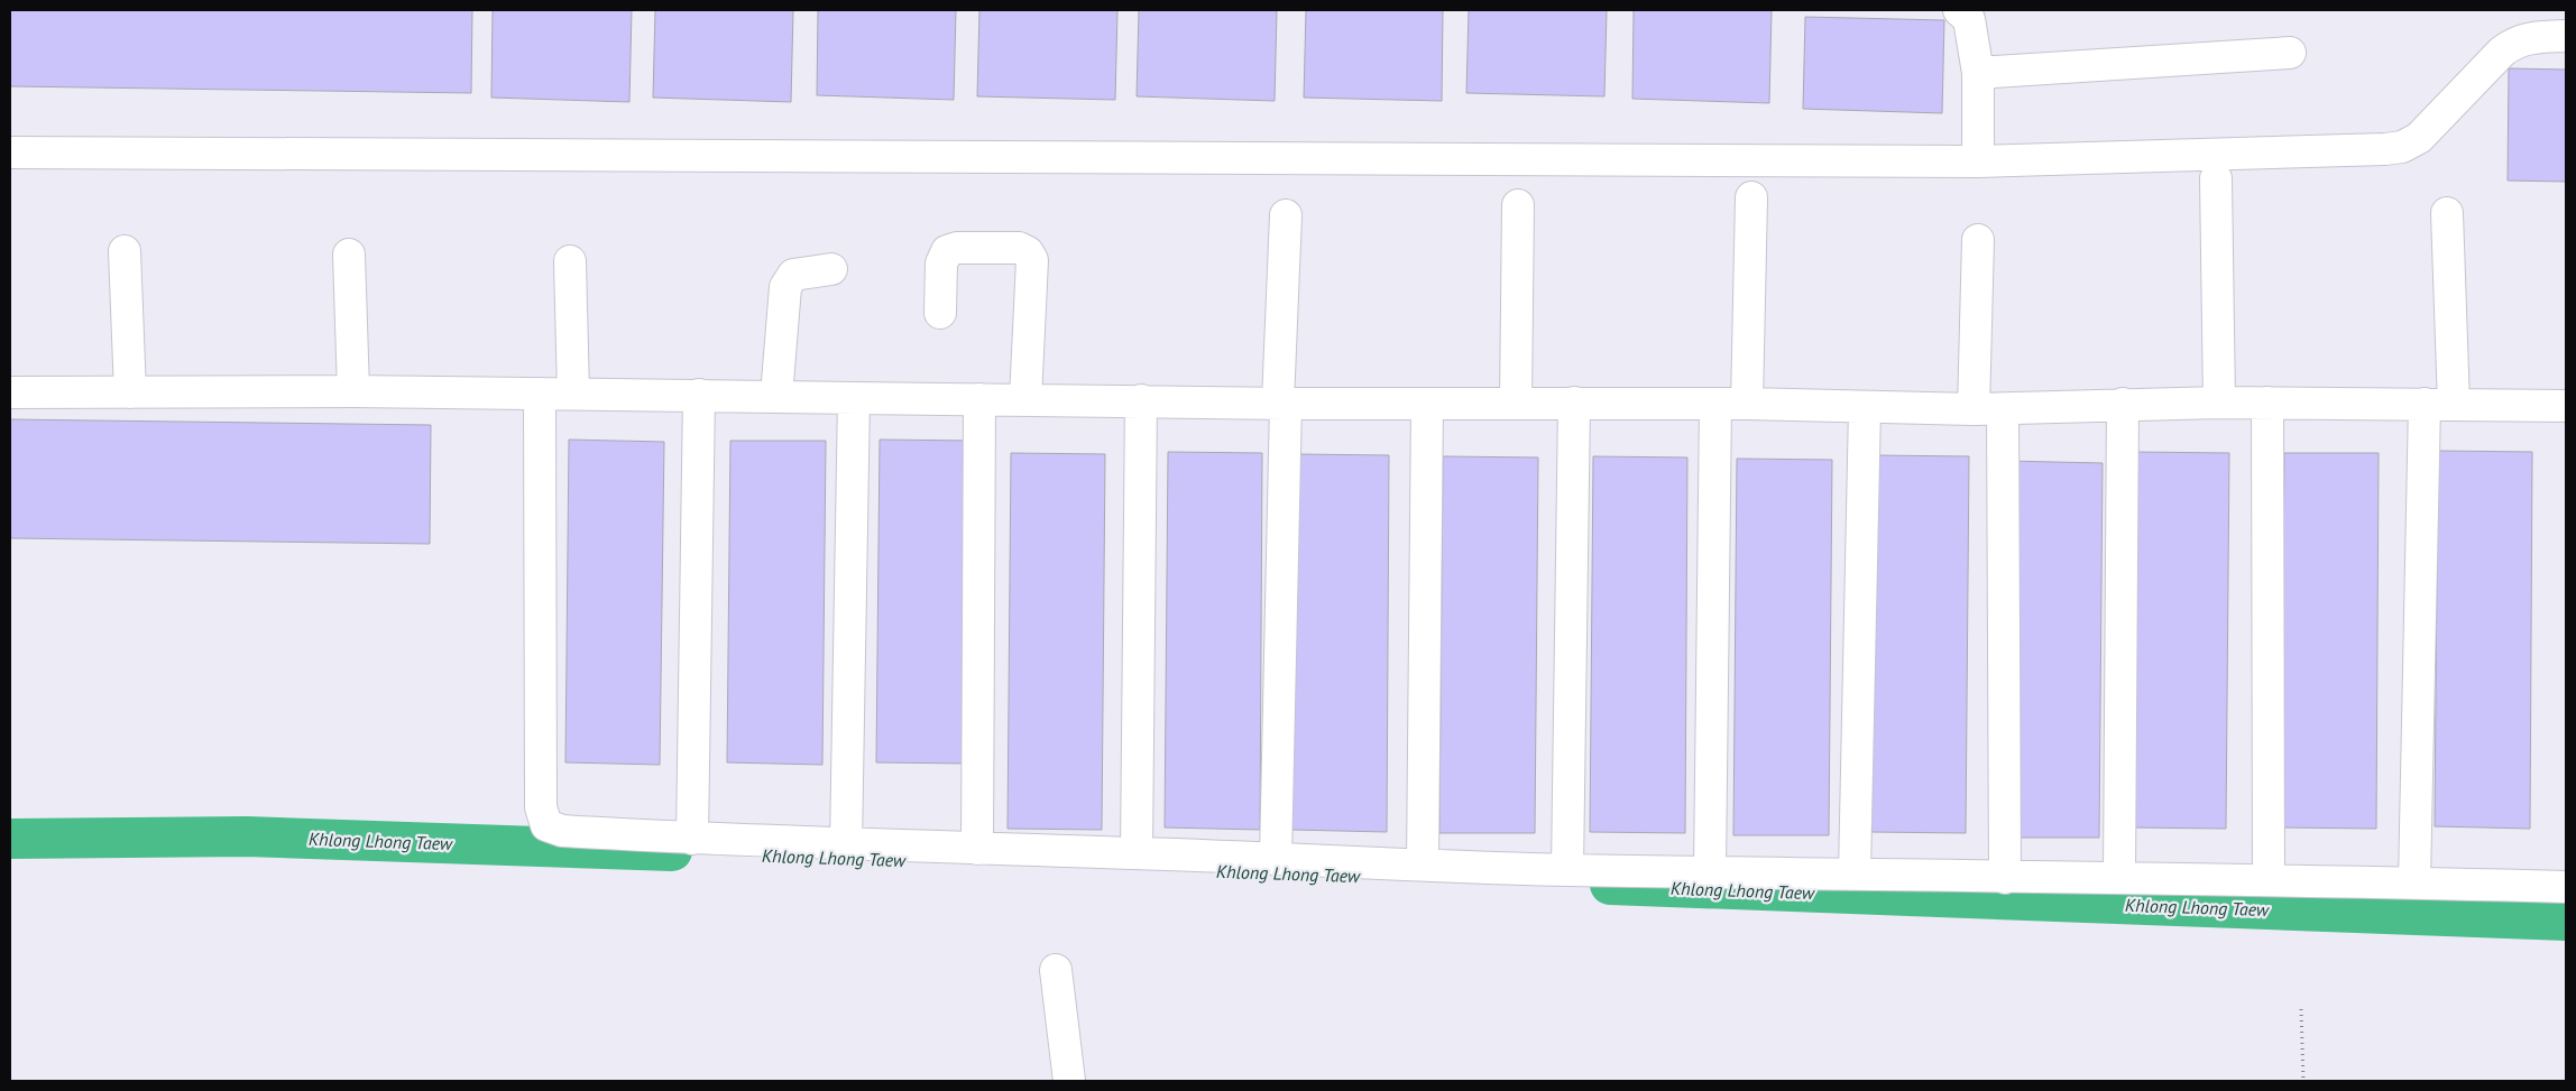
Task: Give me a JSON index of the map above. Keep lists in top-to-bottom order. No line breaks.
{"water":["Khlong Lhong Taew"]}
